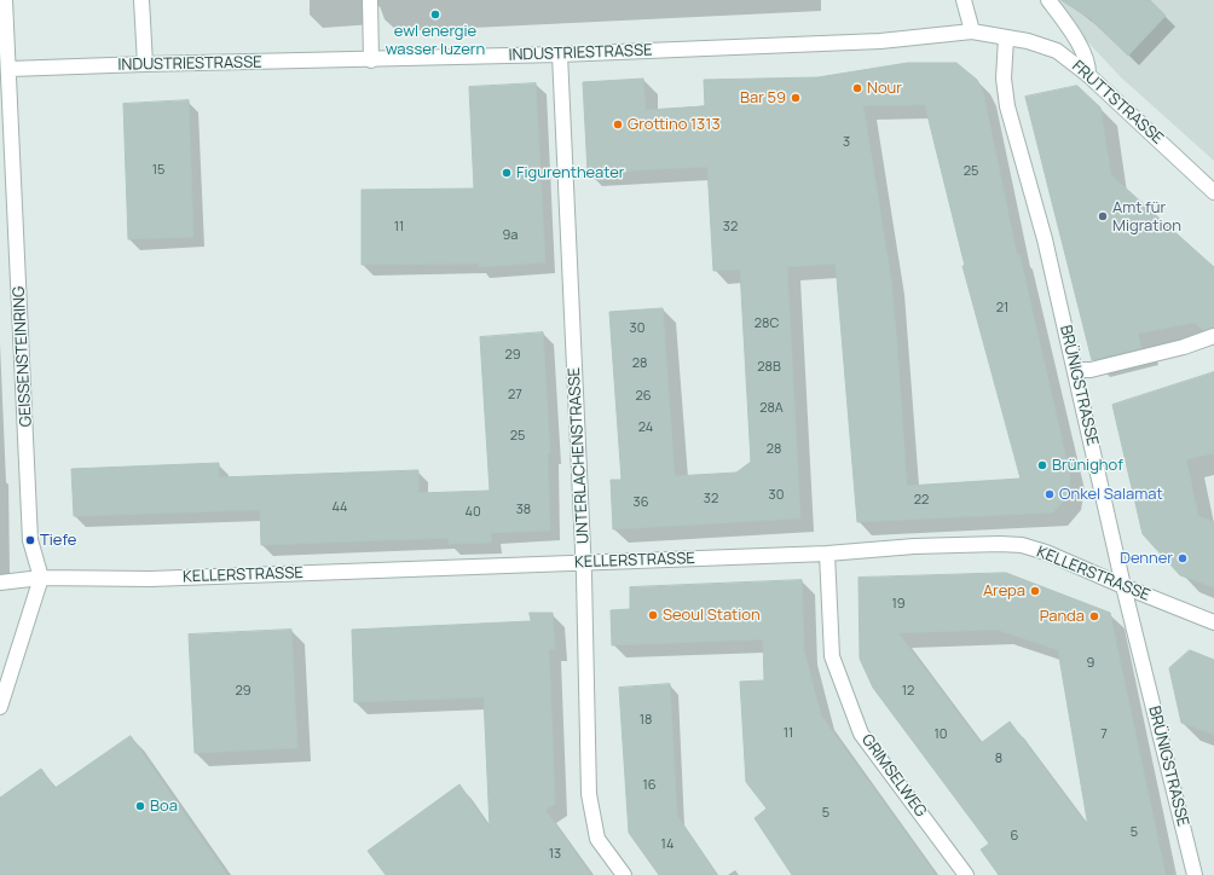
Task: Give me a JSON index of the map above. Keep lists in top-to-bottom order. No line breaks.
{"streets":{"street":["INDUSTRIESTRASSE","FRUTTSTRASSE","GEISSENSTEINRING","BRÜNIGSTRASSE","UNTERLACHENSTRASSE","KELLERSTRASSE","GRIMSELWEG"]},"crossings":[["INDUSTRIESTRASSE","FRUTTSTRASSE"],["INDUSTRIESTRASSE","GEISSENSTEINRING"],["INDUSTRIESTRASSE","BRÜNIGSTRASSE"],["INDUSTRIESTRASSE","UNTERLACHENSTRASSE"],["FRUTTSTRASSE","BRÜNIGSTRASSE"],["GEISSENSTEINRING","KELLERSTRASSE"],["BRÜNIGSTRASSE","KELLERSTRASSE"],["UNTERLACHENSTRASSE","KELLERSTRASSE"],["KELLERSTRASSE","GRIMSELWEG"]],"places":["ewl energie wasser luzern","Nour","Bar 59","Grottino 1313","Figurentheater","Amt für Migration","Brünighof","Onkel Salamat","Tiefe","Denner","Arepa","Seoul Station","Panda","Boa"],"house_numbers":["3","15","25","11","32","9a","21","28C","30","29","28","28B","27","26","28A","24","25","28","30","32","22","36","44","38","40","19","9","29","12","18","11","10","7","8","16","5","5","6","14","13"]}
